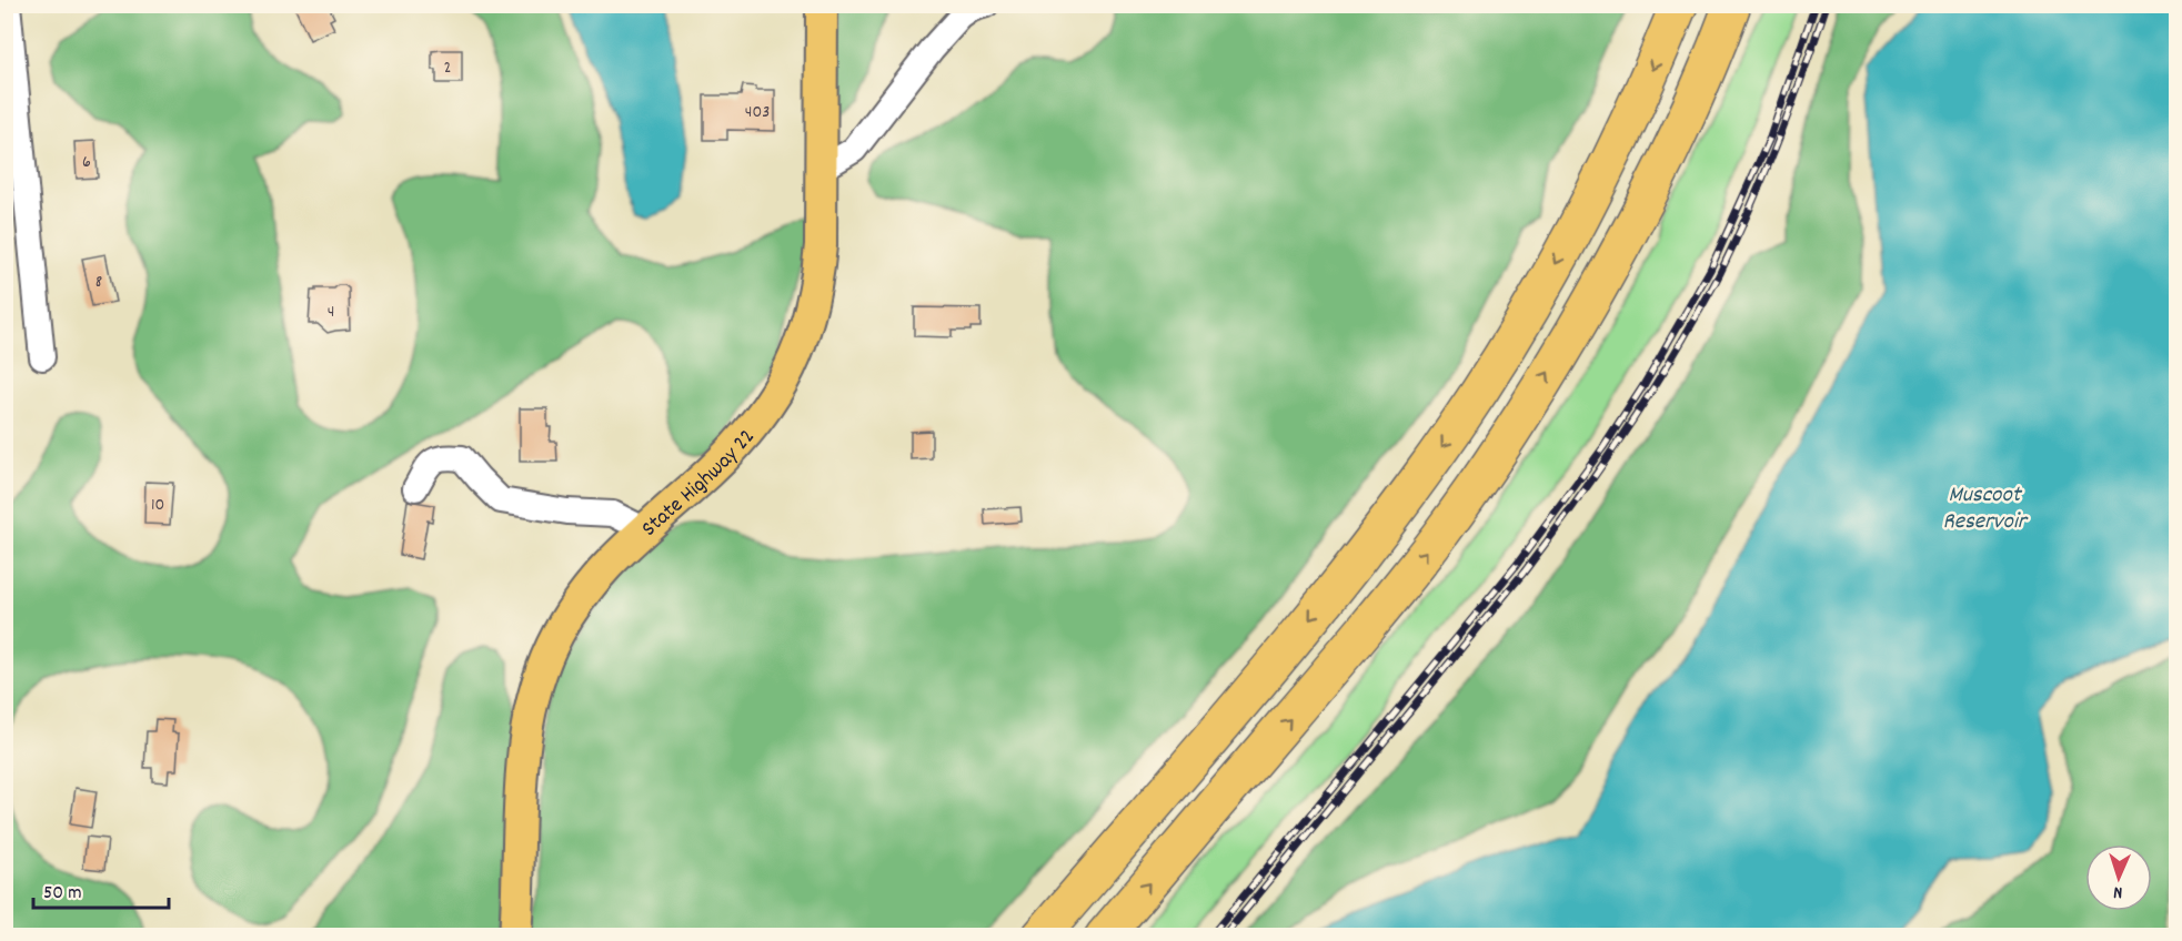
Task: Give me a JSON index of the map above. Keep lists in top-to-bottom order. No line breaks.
{"streets":{"main road":["State Highway 22"]},"water":["Muscoot Reservoir"],"house_numbers":["2","403","6","8","4","10"],"scale_bar":"50 m","north":"bottom"}
